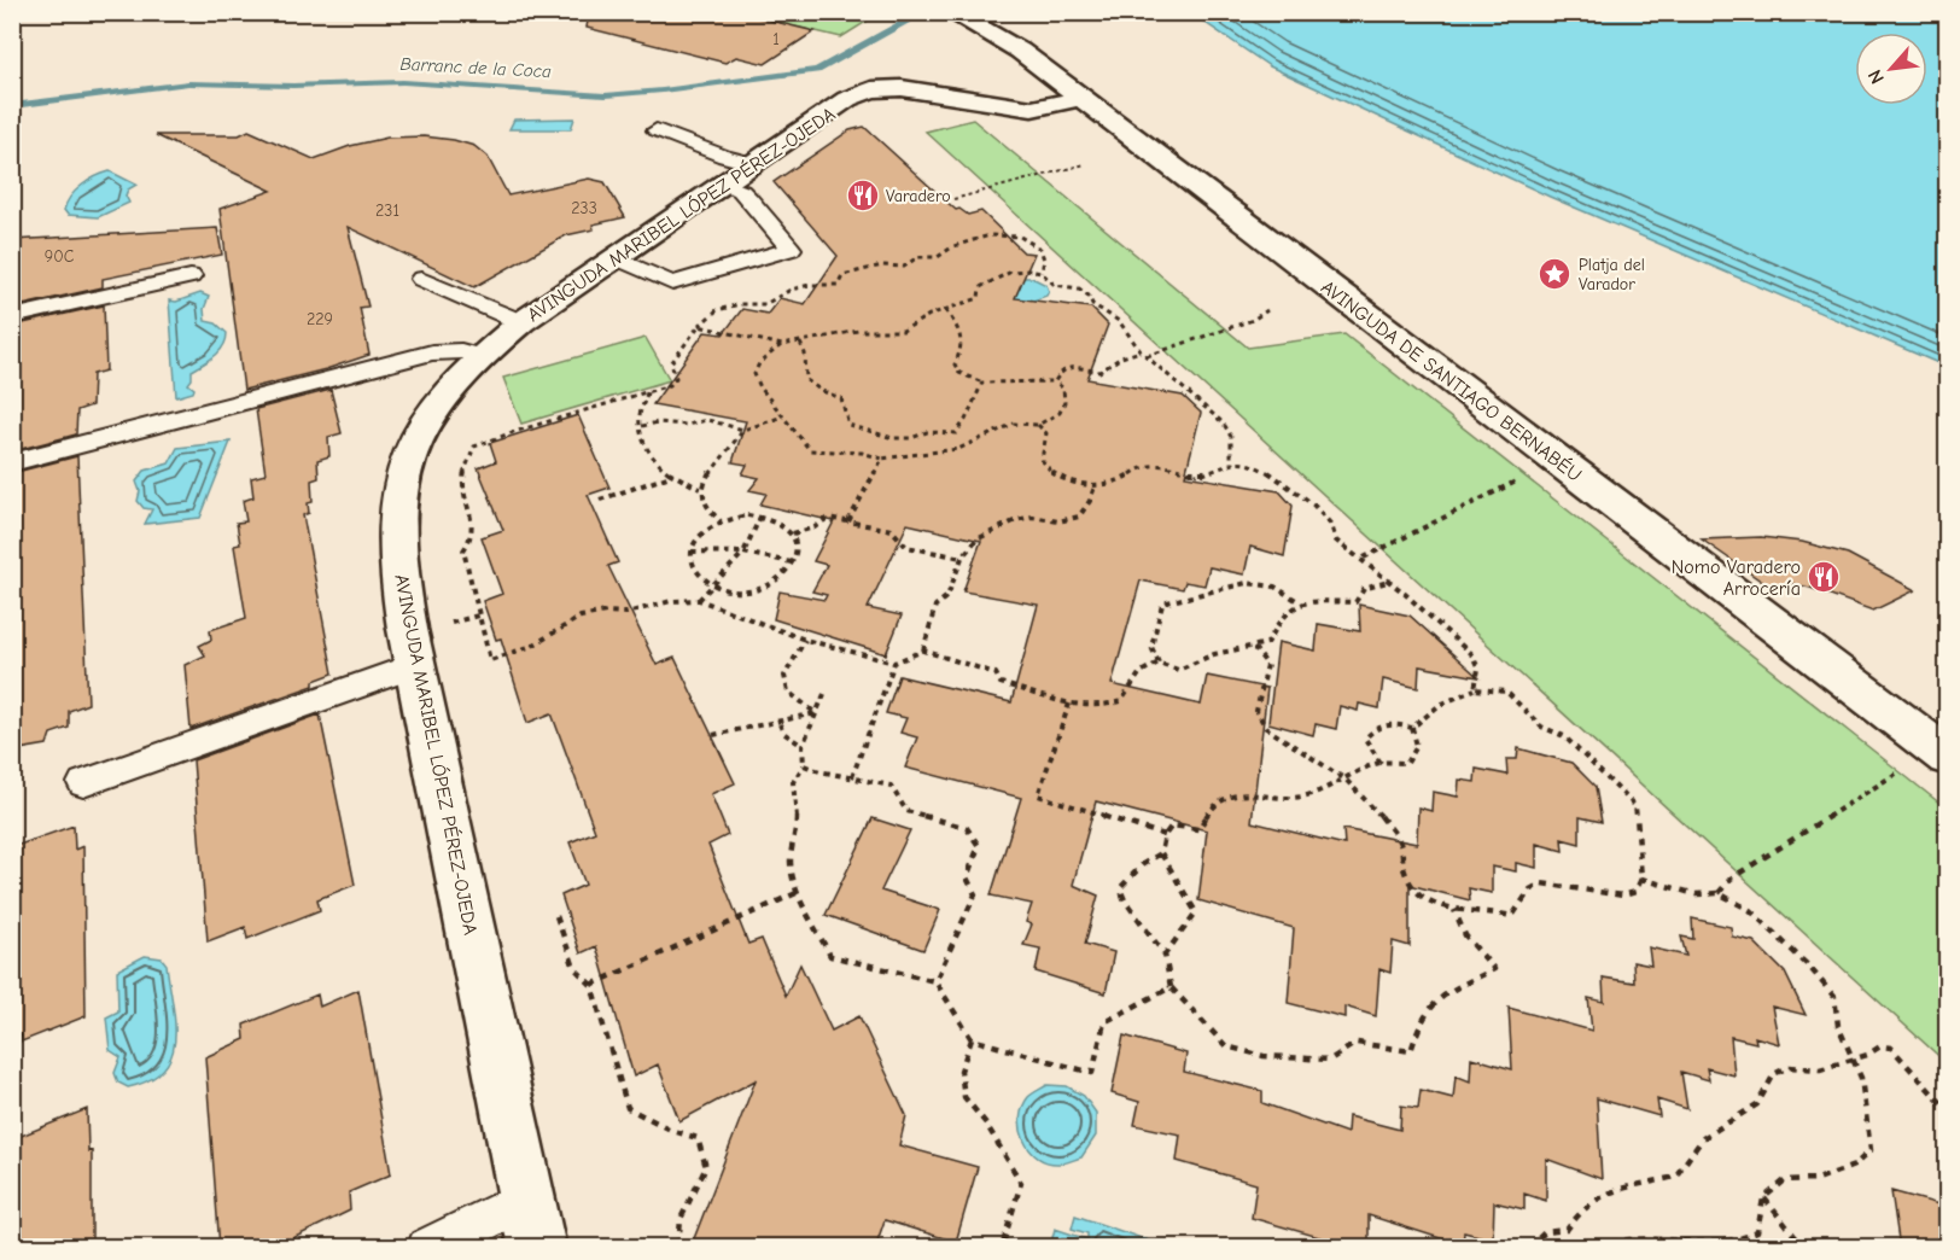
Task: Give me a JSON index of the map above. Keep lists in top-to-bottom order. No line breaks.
{"streets":{"street":["AVINGUDA MARIBEL LÓPEZ PÉREZ-OJEDA","AVINGUDA DE SANTIAGO BERNABÉU"]},"crossings":[["AVINGUDA MARIBEL LÓPEZ PÉREZ-OJEDA","AVINGUDA DE SANTIAGO BERNABÉU"]],"water":["Barranc de la Coca"],"places":{"restaurant":["Varadero","Nomo Varadero Arrocería"],"place":["Platja del Varador"]},"house_numbers":["1","233","231","90C","229"],"north":"bottom left"}
